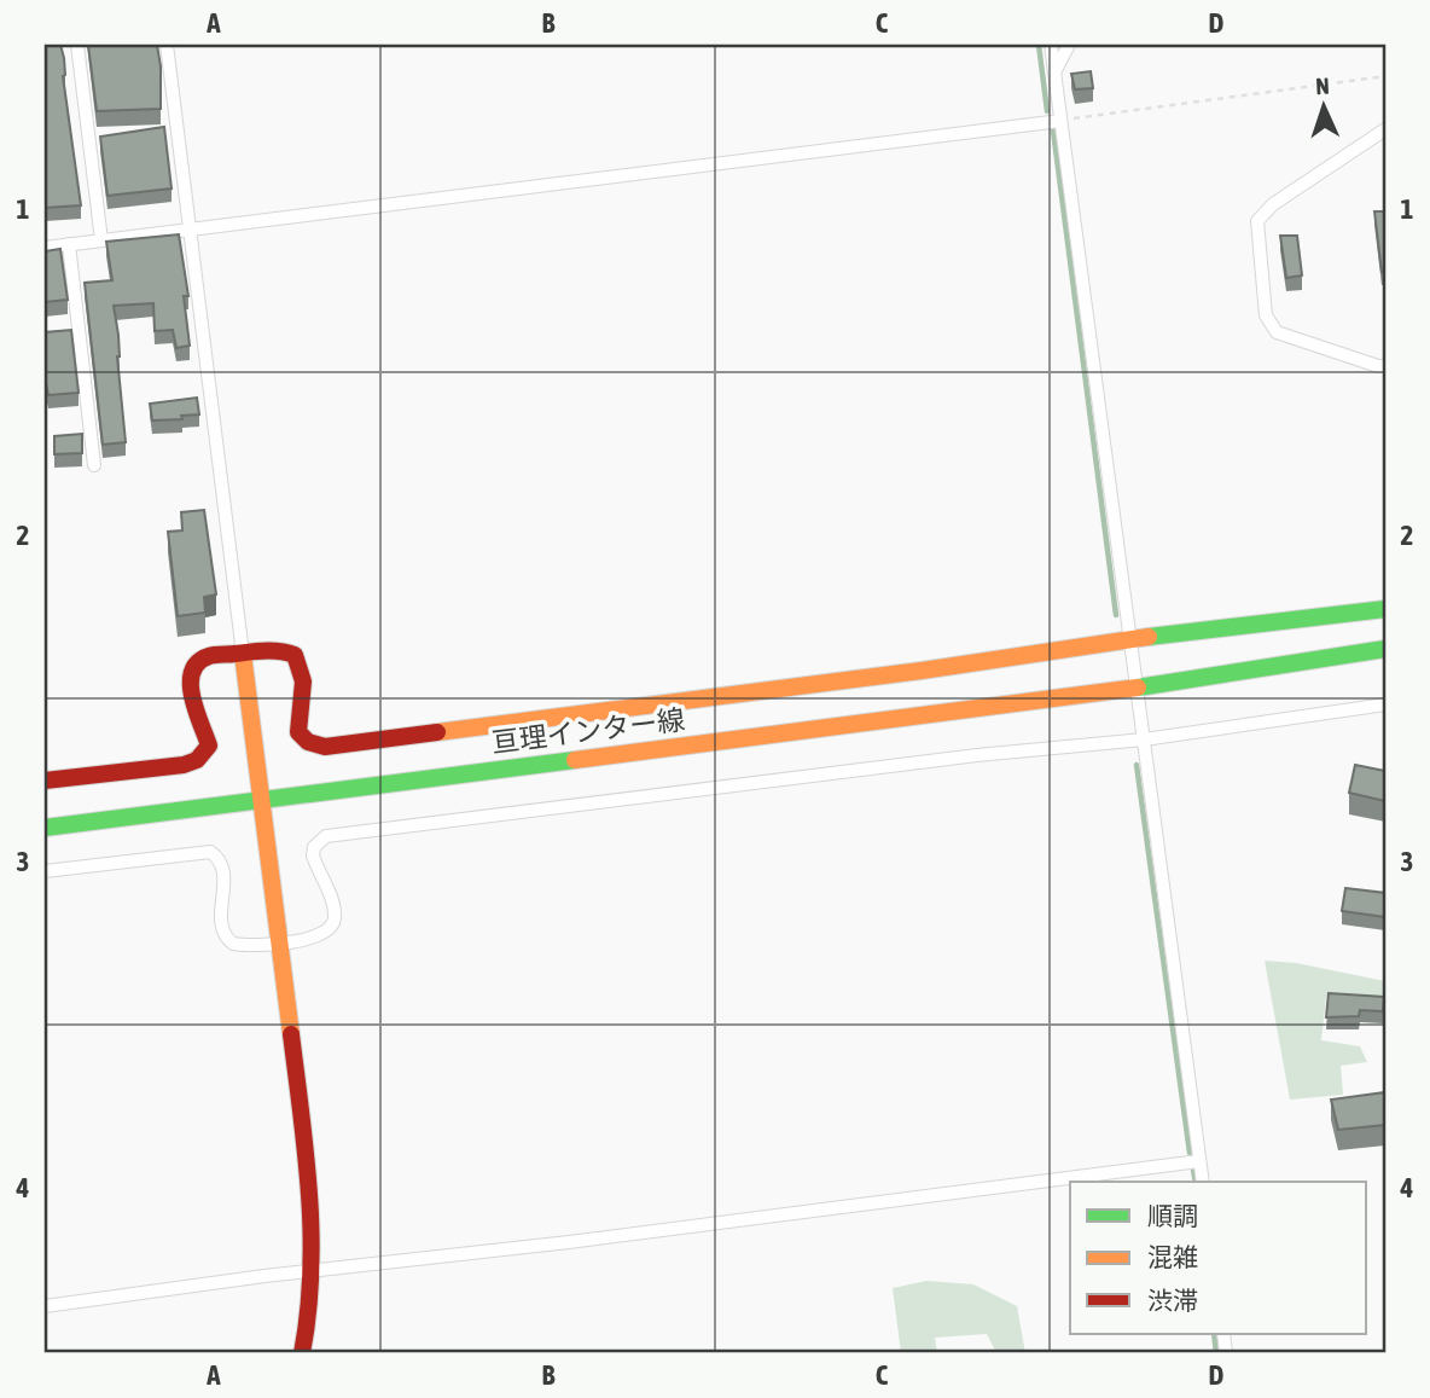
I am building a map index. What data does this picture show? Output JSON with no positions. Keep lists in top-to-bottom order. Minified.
{"streets":{"main road":["亘理インター線"]},"legend":["順調","混雑","渋滞"],"north":"top","grid":{"columns":["A","B","C","D"],"rows":["1","2","3","4"]}}
